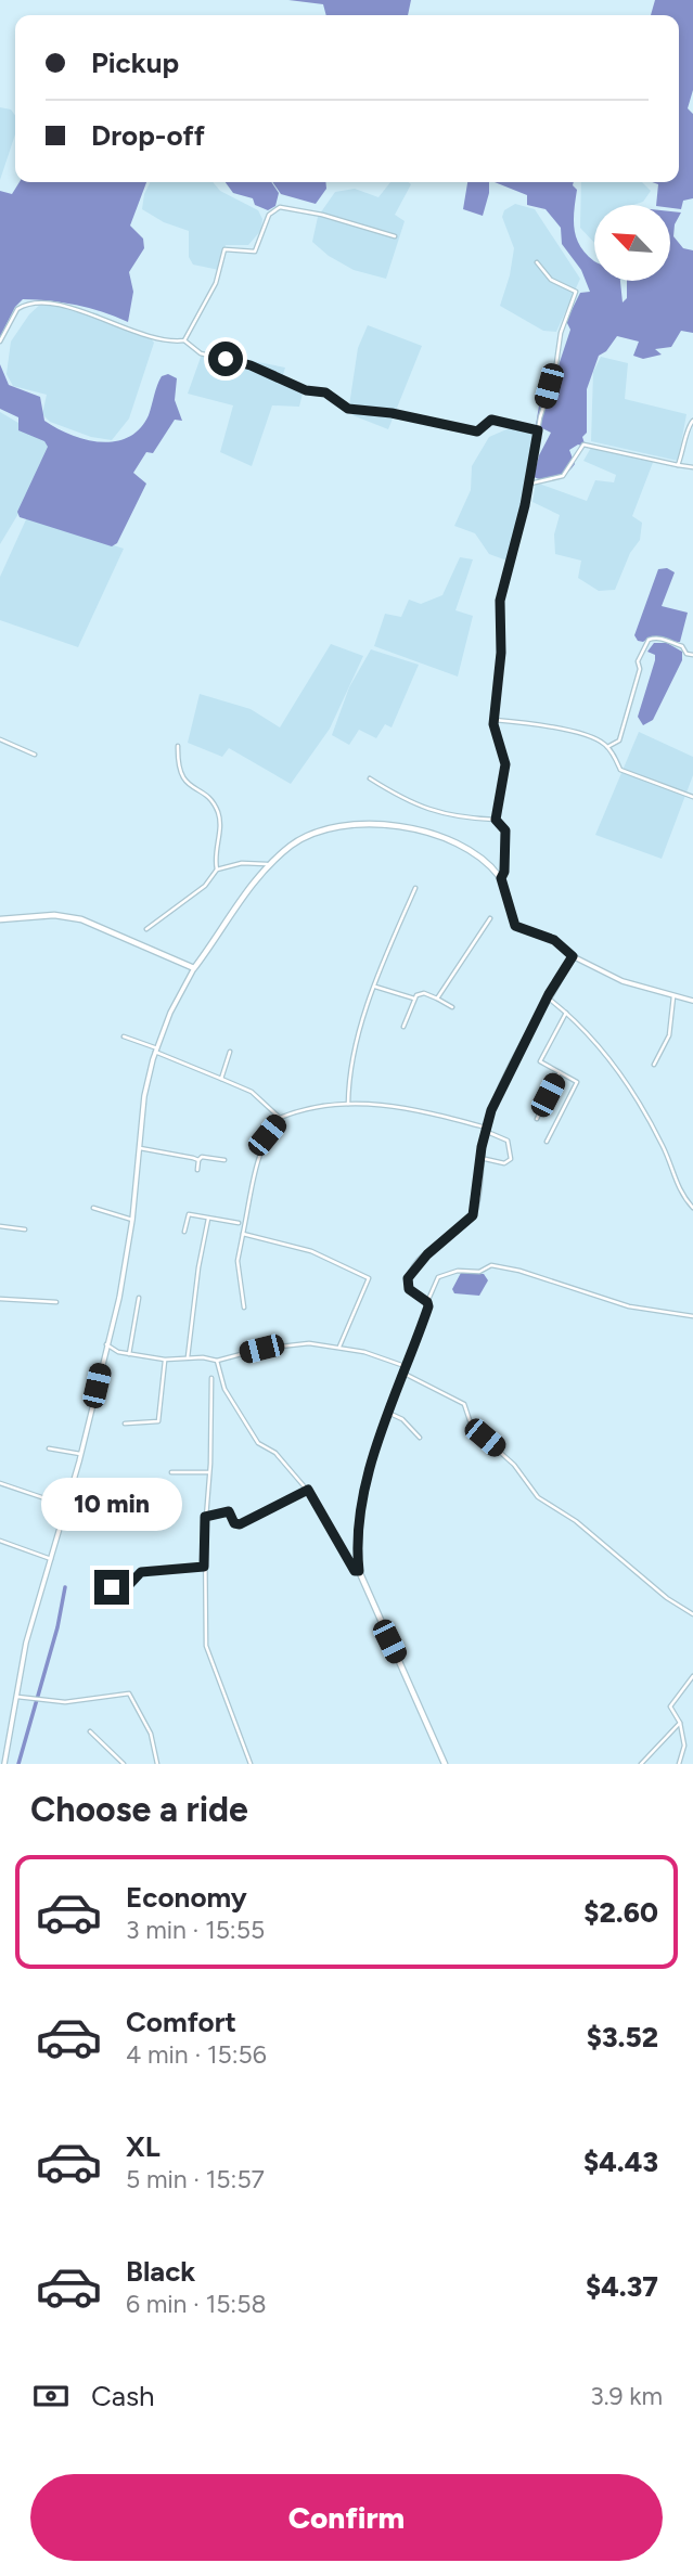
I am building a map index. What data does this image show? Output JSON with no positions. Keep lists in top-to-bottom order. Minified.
{"north":"top left","page":{"banner":["Pickup","Drop-off"],"bubble":"10 min","heading":"Choose a ride","list":[{"name":"Economy","note":"3 min · 15:55","value":"$2.60"},{"name":"Comfort","note":"4 min · 15:56","value":"$3.52"},{"name":"XL","note":"5 min · 15:57","value":"$4.43"},{"name":"Black","note":"6 min · 15:58","value":"$4.37"}],"pay":["Cash","3.9 km"],"buttons":"Confirm"}}
